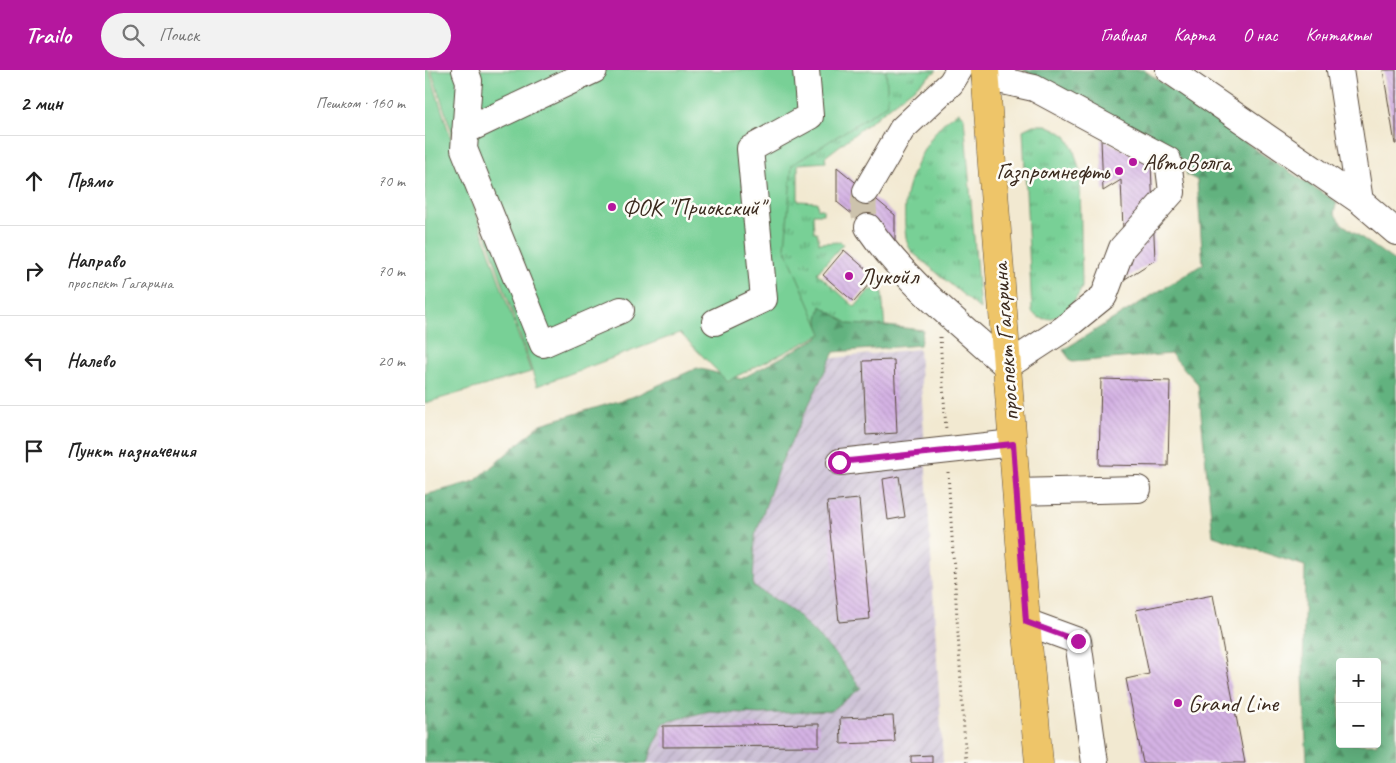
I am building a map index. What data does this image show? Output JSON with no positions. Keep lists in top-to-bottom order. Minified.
{"streets":{"main road":["проспект Гагарина"]},"places":["АвтоВолга","Газпромнефть","ФОК \"Приокский\"","Лукойл","Grand Line"],"page":{"header":"Trailo","search":"Поиск","nav":["Главная","Карта","О нас","Контакты"],"heading":["2 мин","Пешком · 160 m"],"list":[["Прямо","70 m"],["Направо","проспект Гагарина","70 m"],["Налево","20 m"],"Пункт назначения"],"map_buttons":["+","−"]}}
